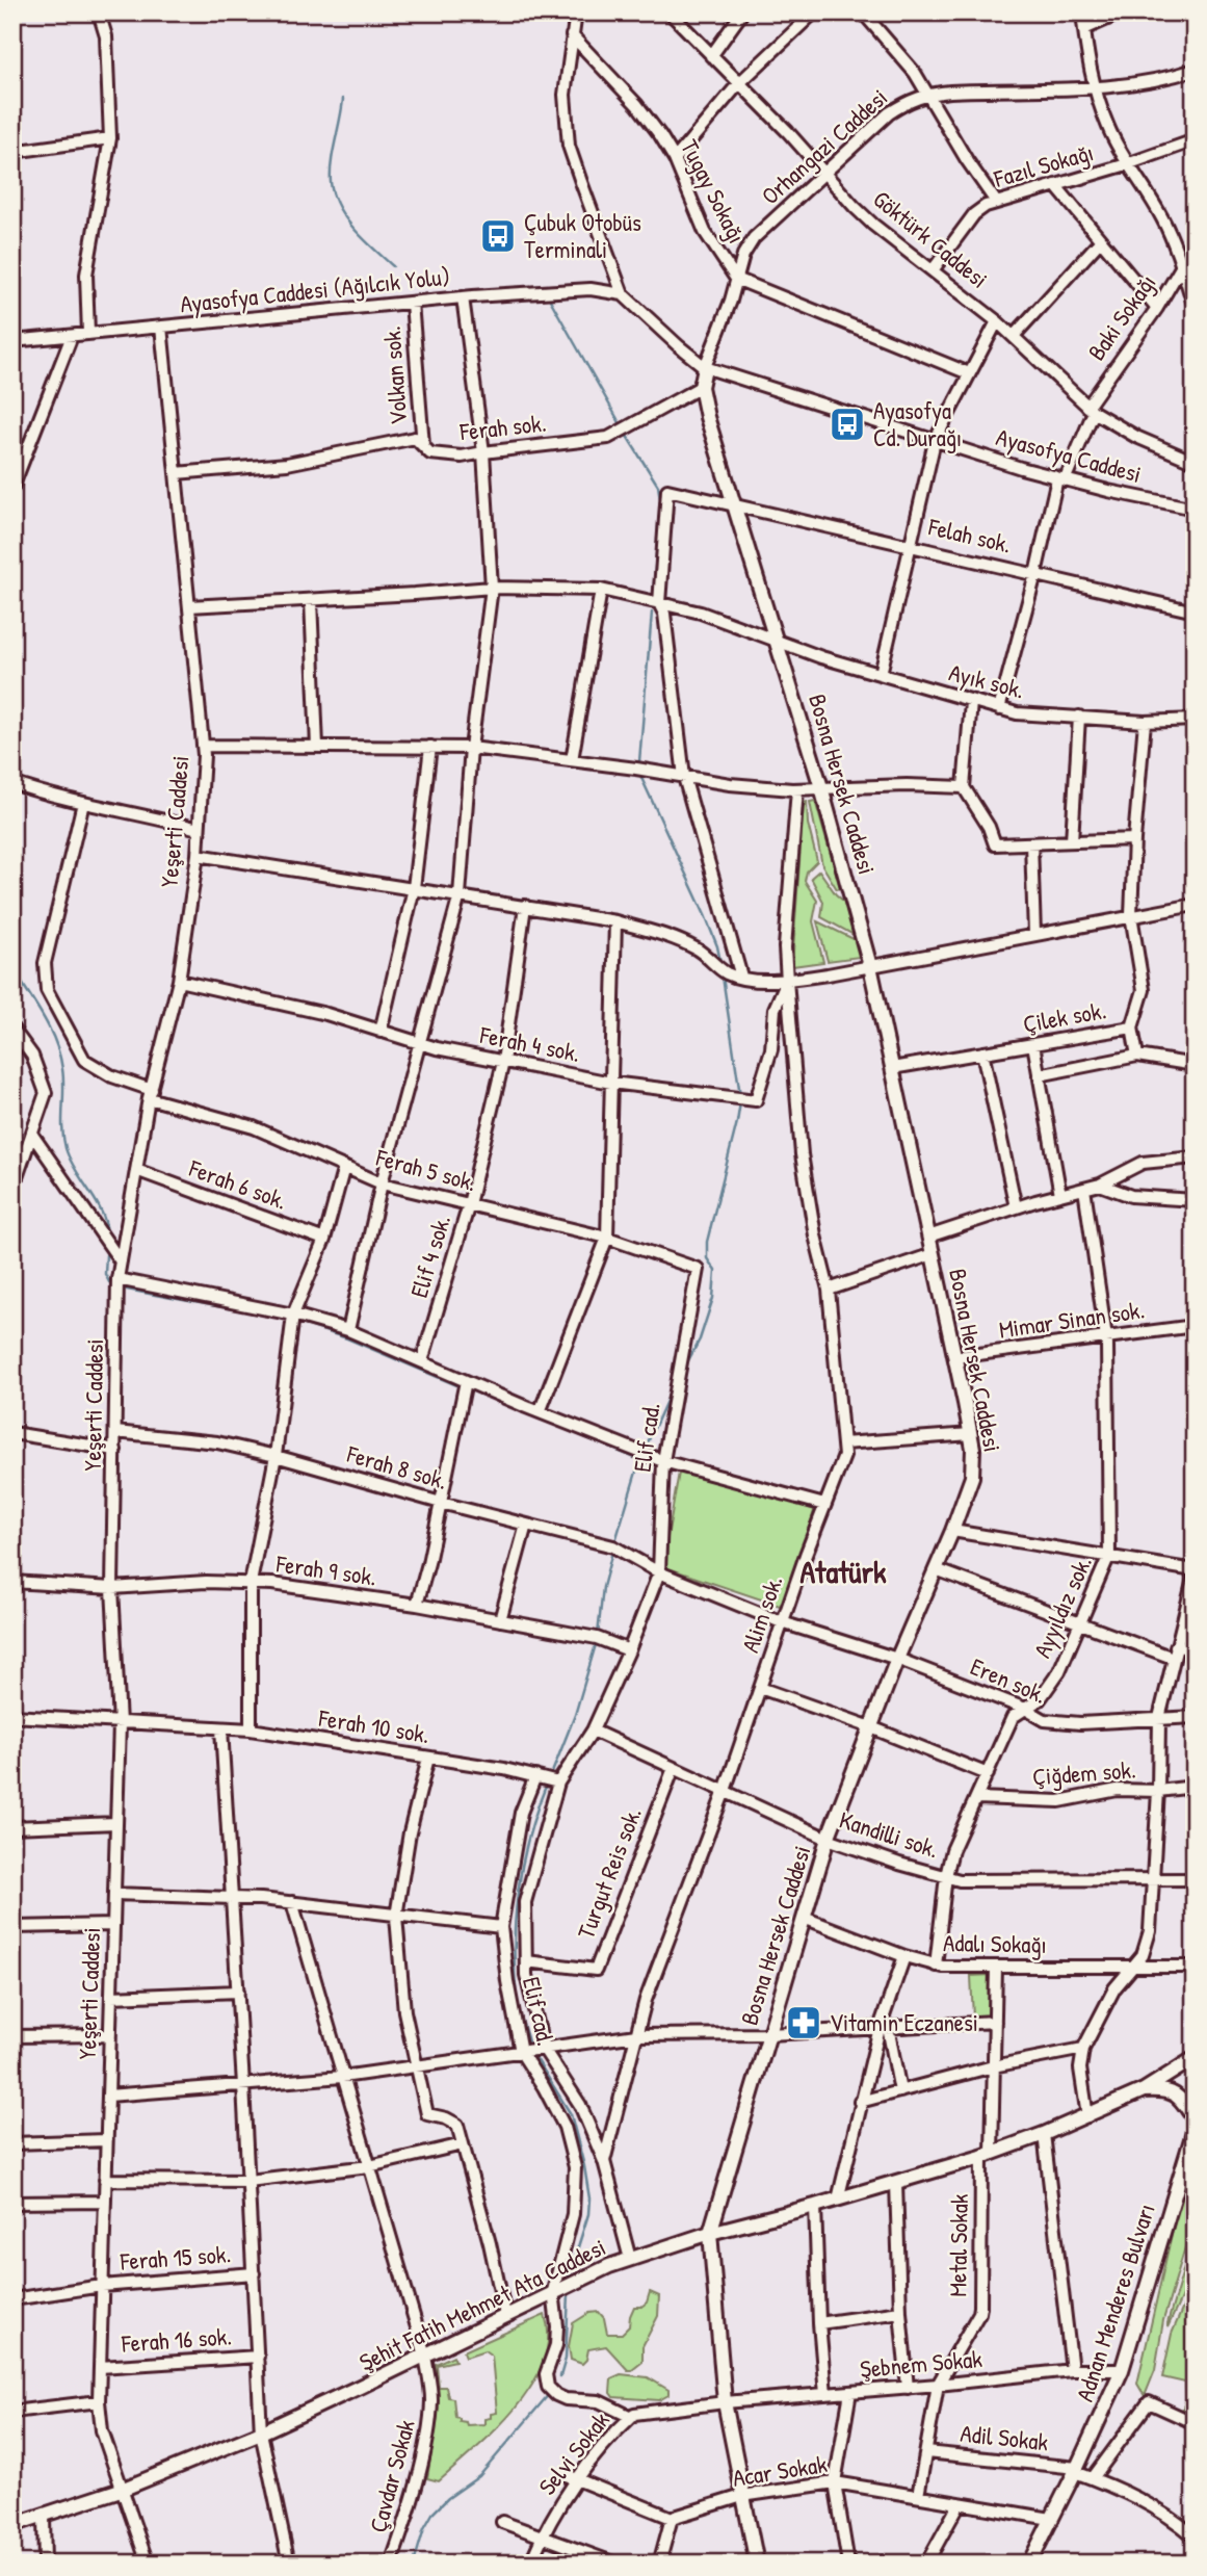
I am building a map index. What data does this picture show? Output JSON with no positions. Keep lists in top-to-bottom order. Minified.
{"streets":{"main road":["Bosna Hersek Caddesi","Adnan Menderes Bulvarı","Şehit Fatih Mehmet Ata Caddesi"],"street":["Orhangazi Caddesi","Fazıl Sokağı","Tugay Sokağı","Göktürk Caddesi","Ayasofya Caddesi (Ağılcık Yolu)","Baki Sokağı","Volkan sok.","Ferah sok.","Ayasofya Caddesi","Felah sok.","Ayık sok.","Yeşerti Caddesi","Çilek sok.","Ferah 4 sok.","Ferah 5 sok.","Ferah 6 sok.","Elif 4 sok.","Mimar Sinan sok.","Elif cad.","Ferah 8 sok.","Ferah 9 sok.","Ayyıldız sok.","Alim sok.","Eren sok.","Ferah 10 sok.","Çiğdem sok.","Kandilli sok.","Turgut Reis sok.","Adalı Sokağı","Metal Sokak","Ferah 15 sok.","Ferah 16 sok.","Şebnem Sokak","Adil Sokak","Selvi Sokak","Acar Sokak","Çavdar Sokak"]},"crossings":[["Orhangazi Caddesi","Tugay Sokağı"],["Orhangazi Caddesi","Göktürk Caddesi"],["Orhangazi Caddesi","Ayasofya Caddesi"],["Orhangazi Caddesi","Bosna Hersek Caddesi"],["Fazıl Sokağı","Göktürk Caddesi"],["Göktürk Caddesi","Baki Sokağı"],["Ayasofya Caddesi (Ağılcık Yolu)","Volkan sok."],["Ayasofya Caddesi (Ağılcık Yolu)","Ayasofya Caddesi"],["Ayasofya Caddesi (Ağılcık Yolu)","Yeşerti Caddesi"],["Baki Sokağı","Ayasofya Caddesi"],["Baki Sokağı","Felah sok."],["Baki Sokağı","Ayık sok."],["Volkan sok.","Ferah sok."],["Ferah sok.","Bosna Hersek Caddesi"],["Ferah sok.","Yeşerti Caddesi"],["Ayasofya Caddesi","Bosna Hersek Caddesi"],["Felah sok.","Ayık sok."],["Felah sok.","Bosna Hersek Caddesi"],["Ayık sok.","Bosna Hersek Caddesi"],["Ayık sok.","Yeşerti Caddesi"],["Ayık sok.","Çilek sok."],["Bosna Hersek Caddesi","Çilek sok."],["Bosna Hersek Caddesi","Mimar Sinan sok."],["Bosna Hersek Caddesi","Eren sok."],["Bosna Hersek Caddesi","Kandilli sok."],["Bosna Hersek Caddesi","Adalı Sokağı"],["Bosna Hersek Caddesi","Şehit Fatih Mehmet Ata Caddesi"],["Bosna Hersek Caddesi","Şebnem Sokak"],["Bosna Hersek Caddesi","Selvi Sokak"],["Bosna Hersek Caddesi","Acar Sokak"],["Yeşerti Caddesi","Ferah 4 sok."],["Yeşerti Caddesi","Ferah 5 sok."],["Yeşerti Caddesi","Ferah 6 sok."],["Yeşerti Caddesi","Ferah 8 sok."],["Yeşerti Caddesi","Ferah 9 sok."],["Yeşerti Caddesi","Ferah 10 sok."],["Yeşerti Caddesi","Ferah 15 sok."],["Yeşerti Caddesi","Şehit Fatih Mehmet Ata Caddesi"],["Yeşerti Caddesi","Ferah 16 sok."],["Ferah 4 sok.","Elif 4 sok."],["Ferah 4 sok.","Alim sok."],["Ferah 5 sok.","Elif 4 sok."],["Ferah 5 sok.","Elif cad."],["Mimar Sinan sok.","Ayyıldız sok."],["Elif cad.","Ferah 8 sok."],["Elif cad.","Ferah 9 sok."],["Elif cad.","Alim sok."],["Elif cad.","Ferah 10 sok."],["Elif cad.","Kandilli sok."],["Elif cad.","Turgut Reis sok."],["Elif cad.","Şehit Fatih Mehmet Ata Caddesi"],["Ferah 8 sok.","Alim sok."],["Ferah 8 sok.","Eren sok."],["Ayyıldız sok.","Eren sok."],["Ayyıldız sok.","Çiğdem sok."],["Ayyıldız sok.","Kandilli sok."],["Ayyıldız sok.","Adalı Sokağı"],["Alim sok.","Eren sok."],["Alim sok.","Kandilli sok."],["Kandilli sok.","Turgut Reis sok."],["Adalı Sokağı","Metal Sokak"],["Metal Sokak","Şehit Fatih Mehmet Ata Caddesi"],["Metal Sokak","Şebnem Sokak"],["Metal Sokak","Adil Sokak"],["Metal Sokak","Acar Sokak"],["Adnan Menderes Bulvarı","Şebnem Sokak"],["Adnan Menderes Bulvarı","Adil Sokak"],["Adnan Menderes Bulvarı","Acar Sokak"],["Şehit Fatih Mehmet Ata Caddesi","Çavdar Sokak"],["Şebnem Sokak","Selvi Sokak"]],"districts":["Atatürk"],"places":{"bus stop":["Çubuk Otobüs Terminali","Ayasofya Cd. Durağı"],"pharmacy":["Vitamin Eczanesi"]}}
